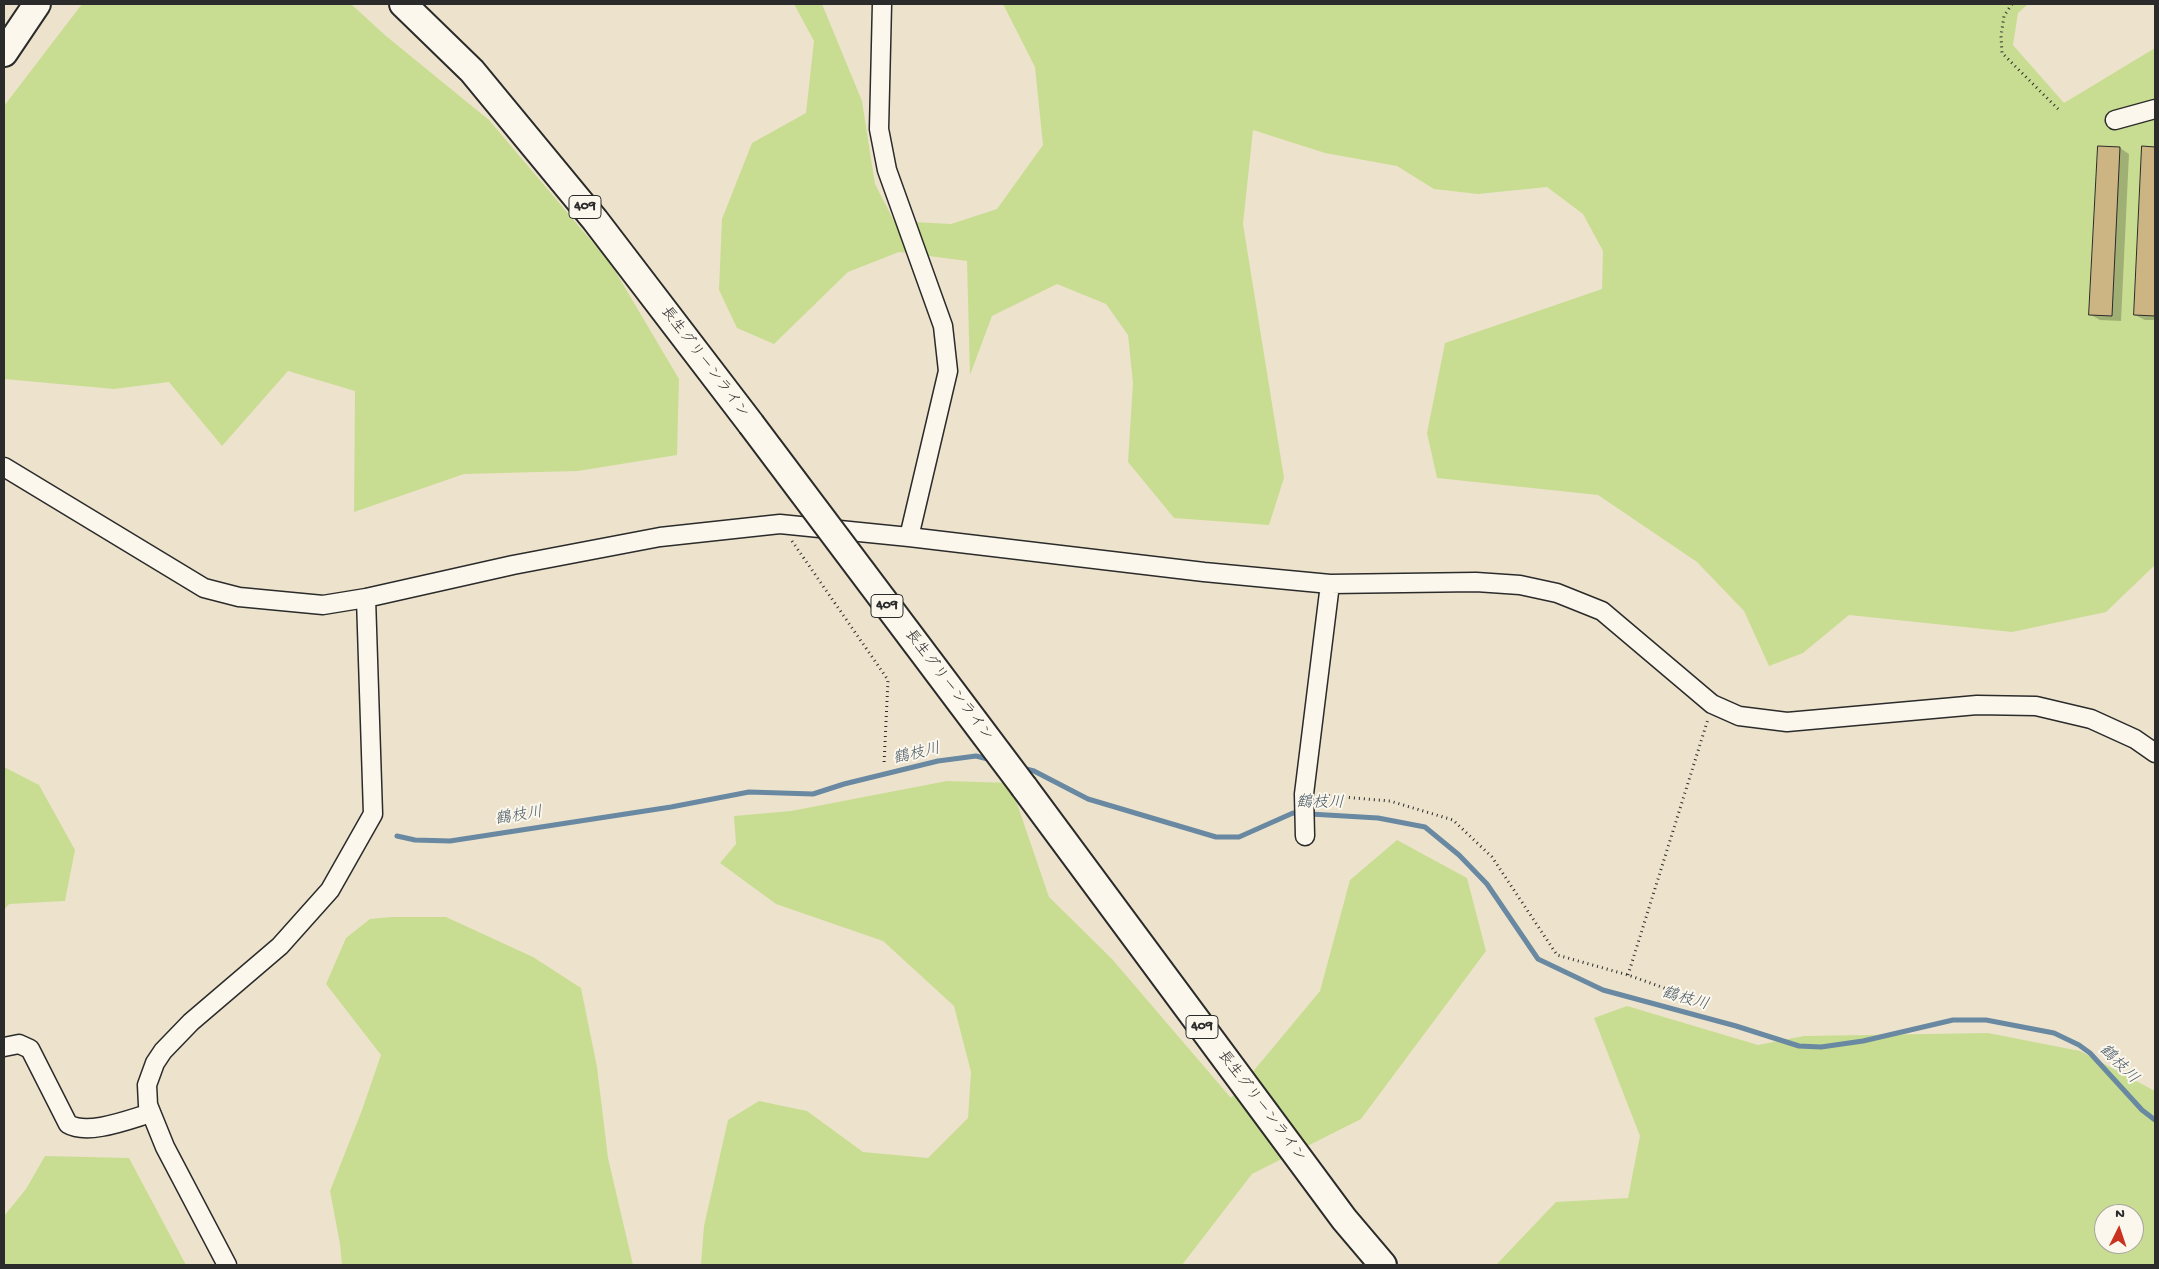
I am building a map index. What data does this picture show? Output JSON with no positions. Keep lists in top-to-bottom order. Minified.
{"streets":{"highway":["409","長生グリーンライン"]},"water":["鶴枝川"],"north":"top"}
